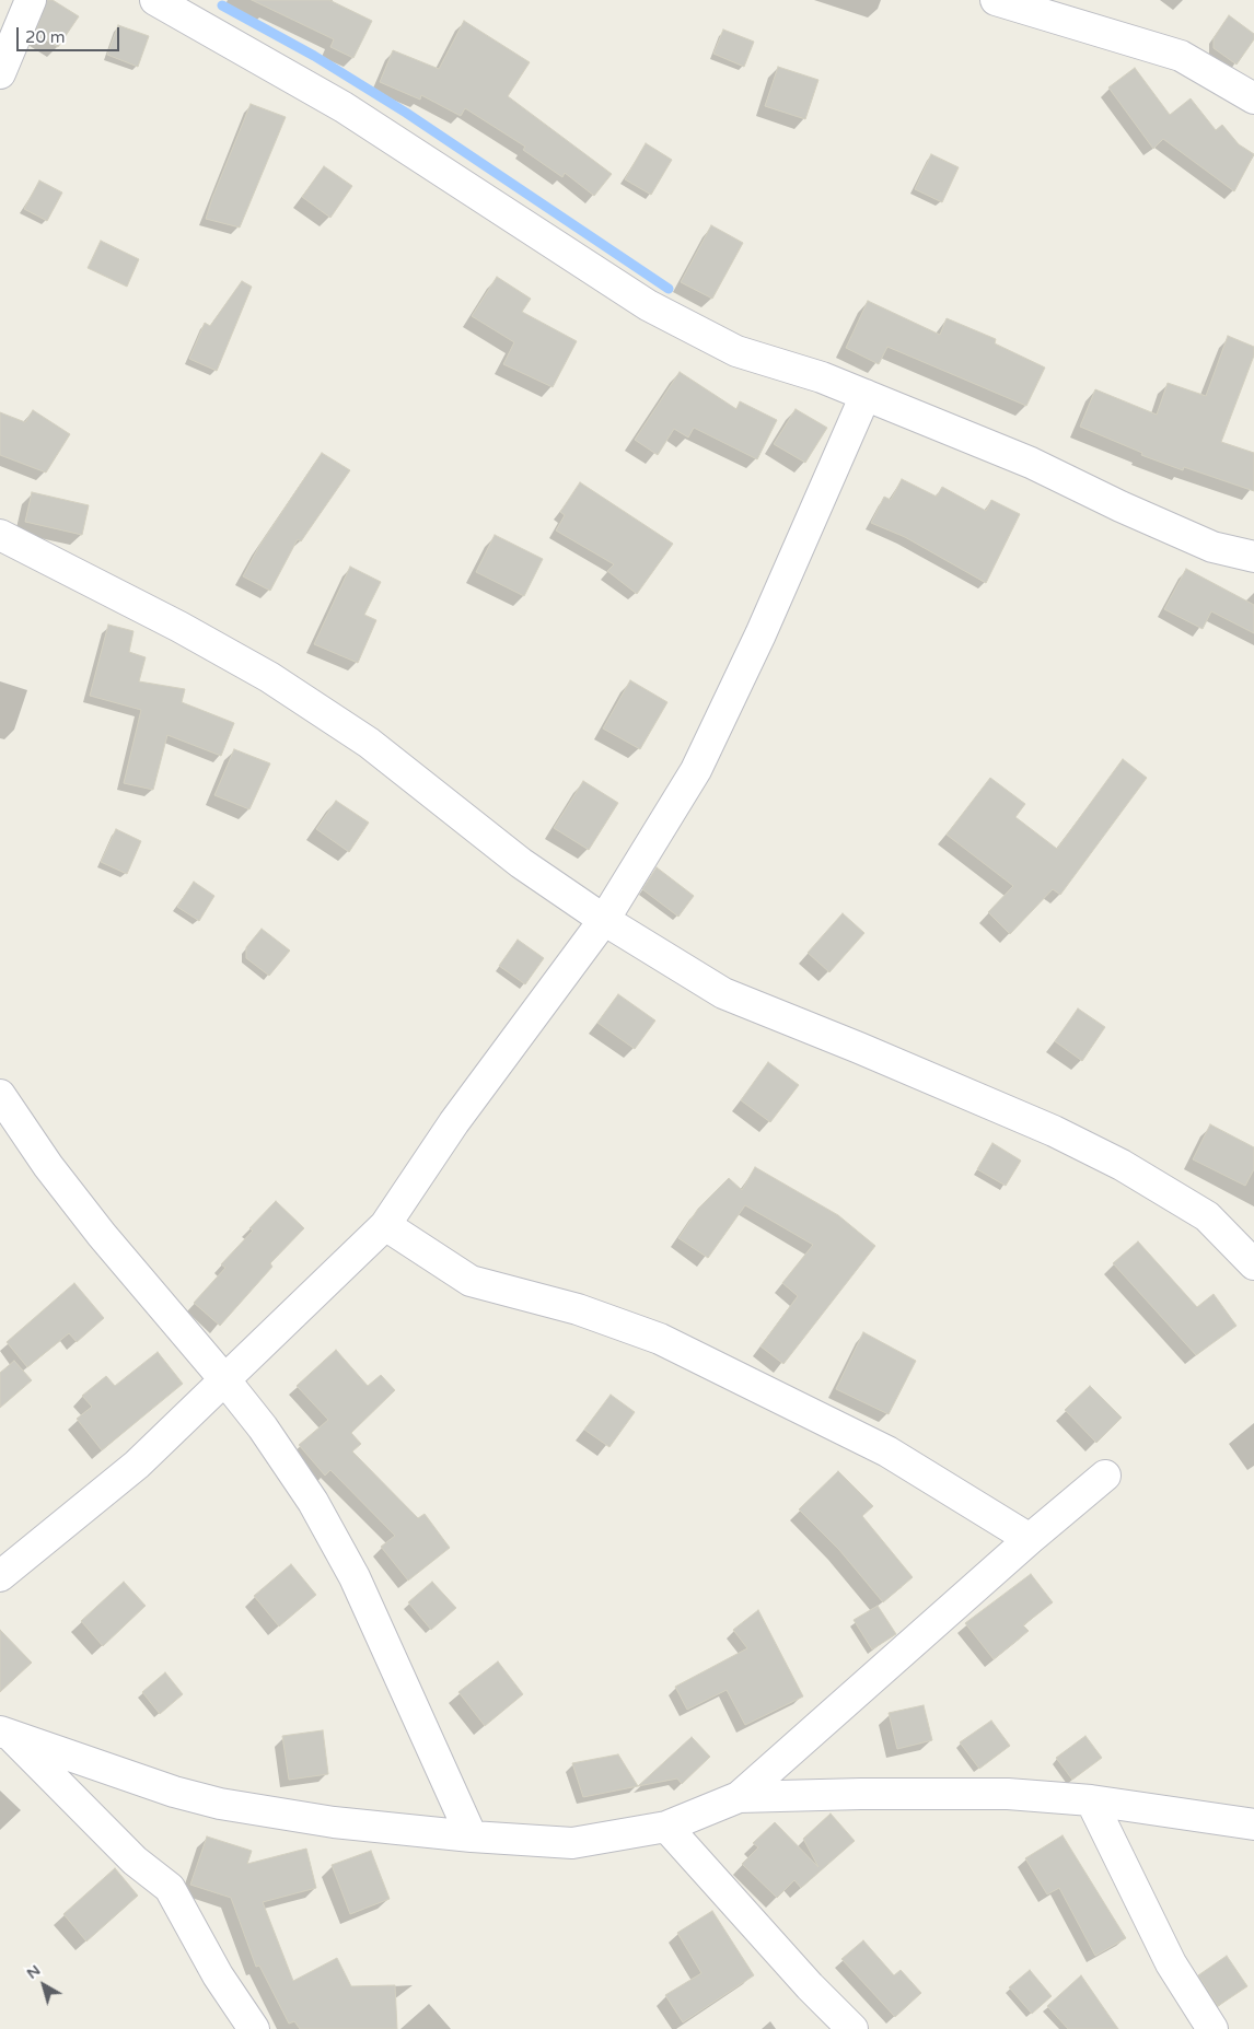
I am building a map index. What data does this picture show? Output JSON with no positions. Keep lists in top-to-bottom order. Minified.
{"scale_bar":"20 m","north":"top left"}
